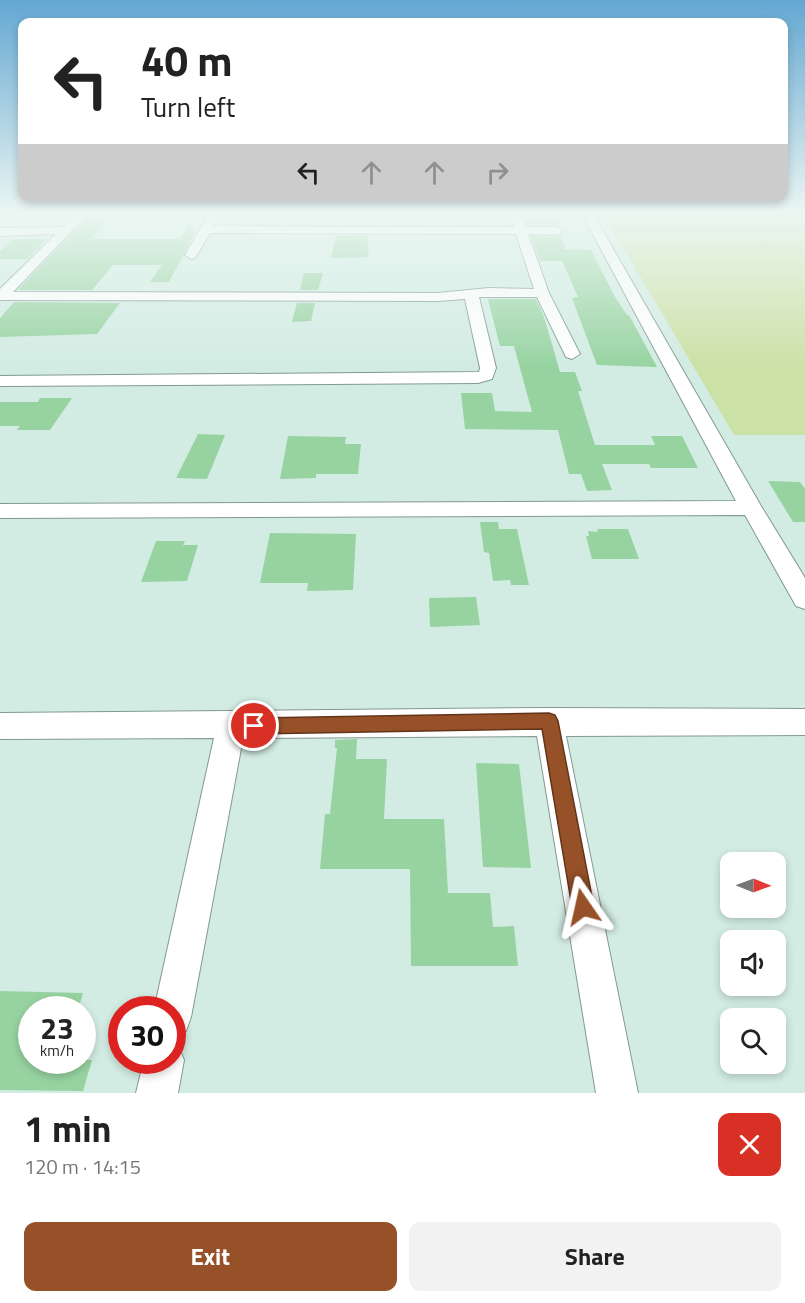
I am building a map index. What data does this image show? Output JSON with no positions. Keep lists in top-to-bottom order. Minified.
{"north":"right","page":{"turn":["40 m","Turn left"],"speed":"23 km/h","limit":"30","heading":["1 min","120 m · 14:15"],"buttons":["Exit","Share"]}}
